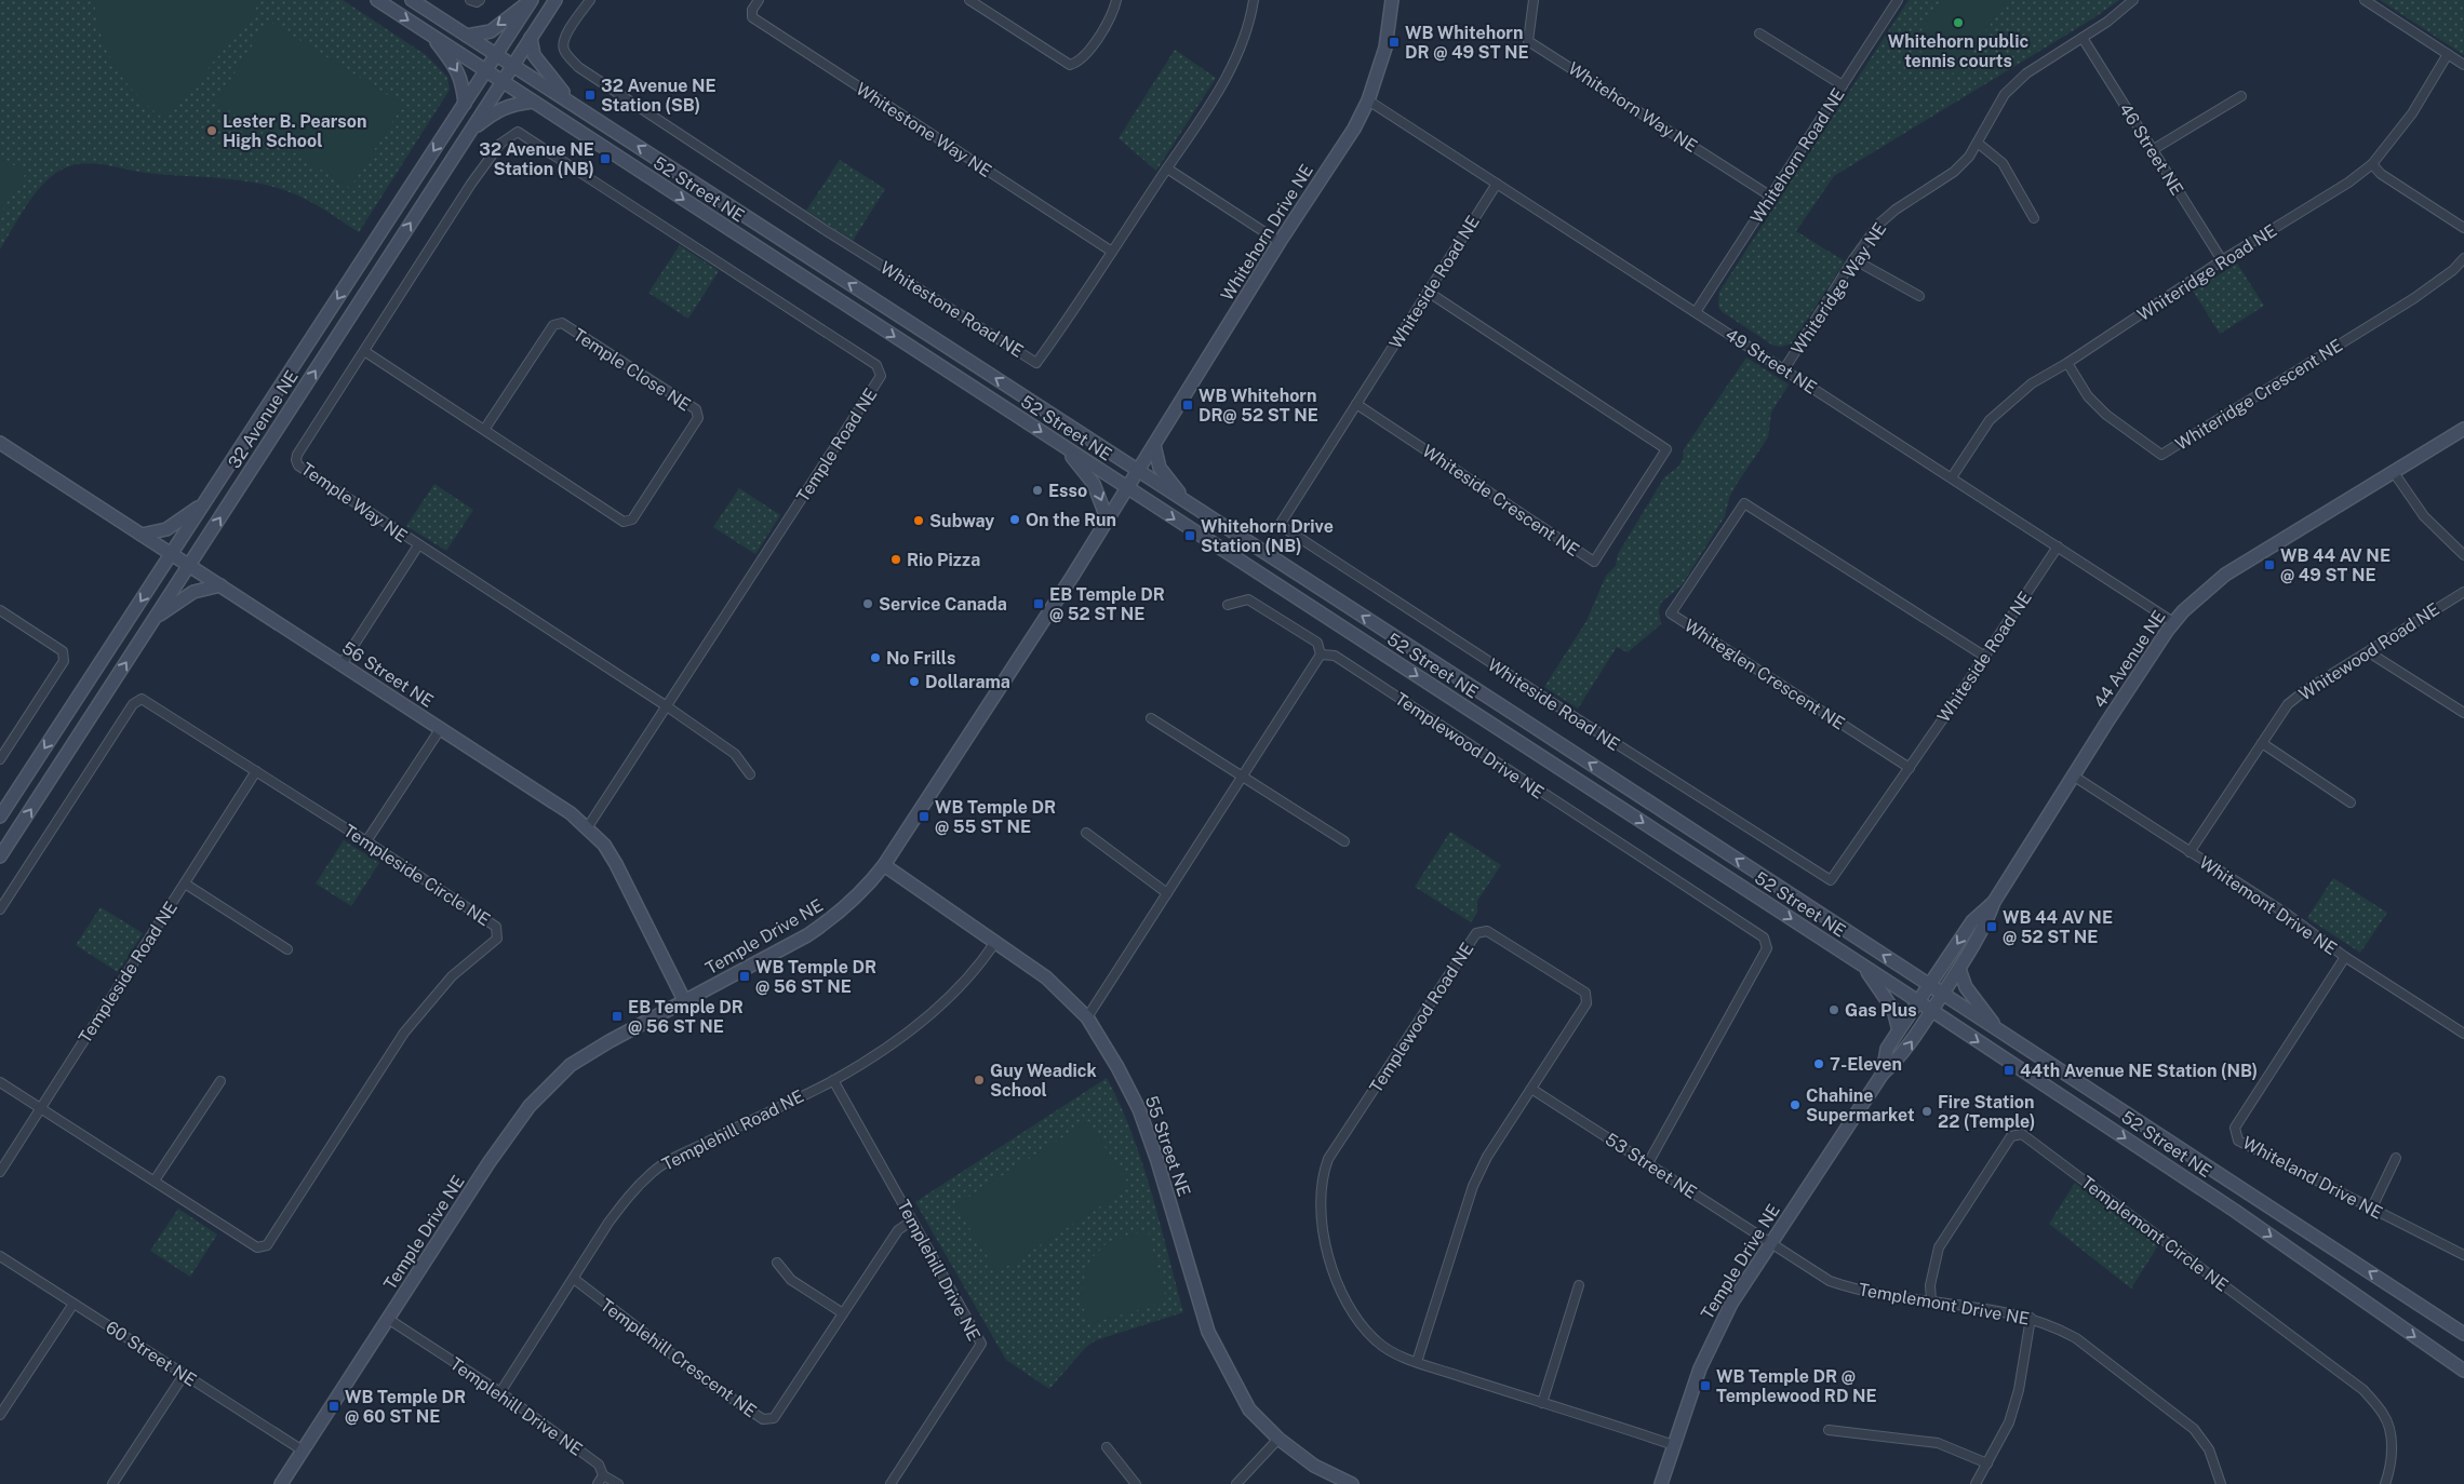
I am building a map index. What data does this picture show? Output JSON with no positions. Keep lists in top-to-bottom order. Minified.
{"streets":{"main road":["52 Street NE","Whitehorn Drive NE","32 Avenue NE","44 Avenue NE","56 Street NE","Temple Drive NE","55 Street NE"],"street":["Whitehorn Way NE","Whitestone Way NE","46 Street NE","Whitehorn Road NE","Whiteridge Road NE","Whiteside Road NE","Whiteridge Way NE","Whitestone Road NE","49 Street NE","Temple Close NE","Whiteridge Crescent NE","Temple Road NE","Whiteside Crescent NE","Temple Way NE","Whitewood Road NE","Whiteglen Crescent NE","Templewood Drive NE","Templeside Circle NE","Whitemont Drive NE","Templeside Road NE","Templewood Road NE","Templehill Road NE","53 Street NE","Whiteland Drive NE","Templemont Circle NE","Templehill Drive NE","Templemont Drive NE","60 Street NE","Templehill Crescent NE"]},"crossings":[["Whitehorn Way NE","Whitehorn Road NE"],["Whitestone Way NE","Whitestone Road NE"],["46 Street NE","Whiteridge Road NE"],["46 Street NE","Whiteridge Way NE"],["Whitehorn Road NE","49 Street NE"],["52 Street NE","Whitehorn Drive NE"],["52 Street NE","32 Avenue NE"],["52 Street NE","44 Avenue NE"],["52 Street NE","Temple Drive NE"],["Whitehorn Drive NE","49 Street NE"],["Whitehorn Drive NE","Temple Drive NE"],["Whiteridge Road NE","49 Street NE"],["Whiteridge Road NE","Whiteridge Crescent NE"],["Whiteside Road NE","49 Street NE"],["Whiteside Road NE","Whiteside Crescent NE"],["Whiteside Road NE","Whiteglen Crescent NE"],["Whiteridge Way NE","49 Street NE"],["49 Street NE","44 Avenue NE"],["Temple Close NE","Temple Way NE"],["32 Avenue NE","56 Street NE"],["Temple Road NE","Temple Way NE"],["Temple Road NE","56 Street NE"],["Whitewood Road NE","Whitemont Drive NE"],["44 Avenue NE","Whitemont Drive NE"],["44 Avenue NE","Temple Drive NE"],["56 Street NE","Temple Drive NE"],["Templewood Drive NE","53 Street NE"],["Templeside Circle NE","Templeside Road NE"],["Whitemont Drive NE","Whiteland Drive NE"],["Temple Drive NE","Templewood Road NE"],["Temple Drive NE","55 Street NE"],["Temple Drive NE","53 Street NE"],["Temple Drive NE","Templehill Drive NE"],["Temple Drive NE","Templemont Drive NE"],["Temple Drive NE","60 Street NE"],["Templewood Road NE","53 Street NE"],["Templehill Road NE","55 Street NE"],["Templehill Road NE","Templehill Drive NE"],["Templehill Road NE","Templehill Crescent NE"],["53 Street NE","Templemont Drive NE"],["Templemont Circle NE","Templemont Drive NE"],["Templehill Drive NE","Templehill Crescent NE"]],"places":{"other":["Whitehorn public tennis courts","Lester B. Pearson High School","Esso","On the Run","Subway","Rio Pizza","Service Canada","No Frills","Dollarama","Gas Plus","7-Eleven","Guy Weadick School","Chahine Supermarket","Fire Station 22 (Temple)"],"transit":["WB Whitehorn DR @ 49 ST NE","32 Avenue NE Station (SB)","32 Avenue NE Station (NB)","WB Whitehorn DR@ 52 ST NE","Whitehorn Drive Station (NB)","WB 44 AV NE @ 49 ST NE","EB Temple DR @ 52 ST NE","WB Temple DR @ 55 ST NE","WB 44 AV NE @ 52 ST NE","WB Temple DR @ 56 ST NE","EB Temple DR @ 56 ST NE","44th Avenue NE Station (NB)","WB Temple DR @ Templewood RD NE","WB Temple DR @ 60 ST NE"]}}
